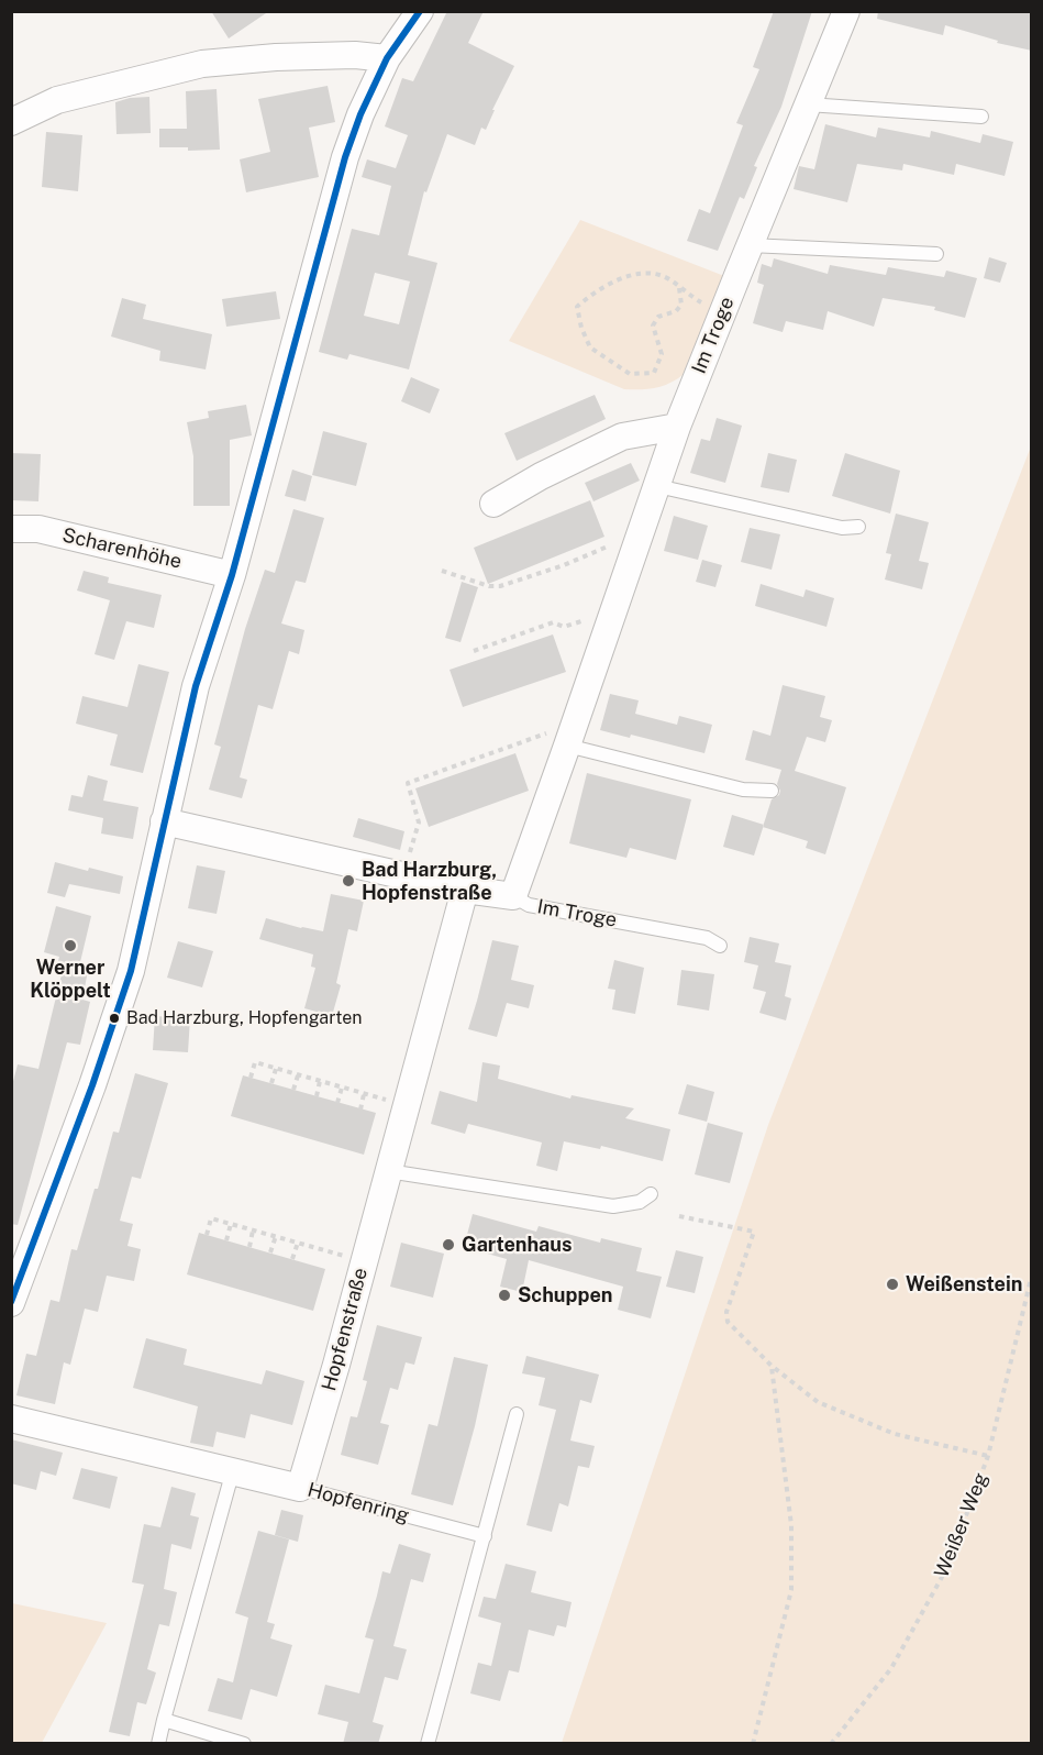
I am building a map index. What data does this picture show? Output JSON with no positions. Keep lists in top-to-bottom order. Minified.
{"streets":{"street":["Im Troge","Scharenhöhe","Hopfenstraße","Hopfenring"],"path":["Weißer Weg"]},"crossings":[["Hopfenstraße","Hopfenring"]],"places":["Bad Harzburg, Hopfenstraße","Werner Klöppelt","Bad Harzburg, Hopfengarten","Gartenhaus","Weißenstein","Schuppen"]}
